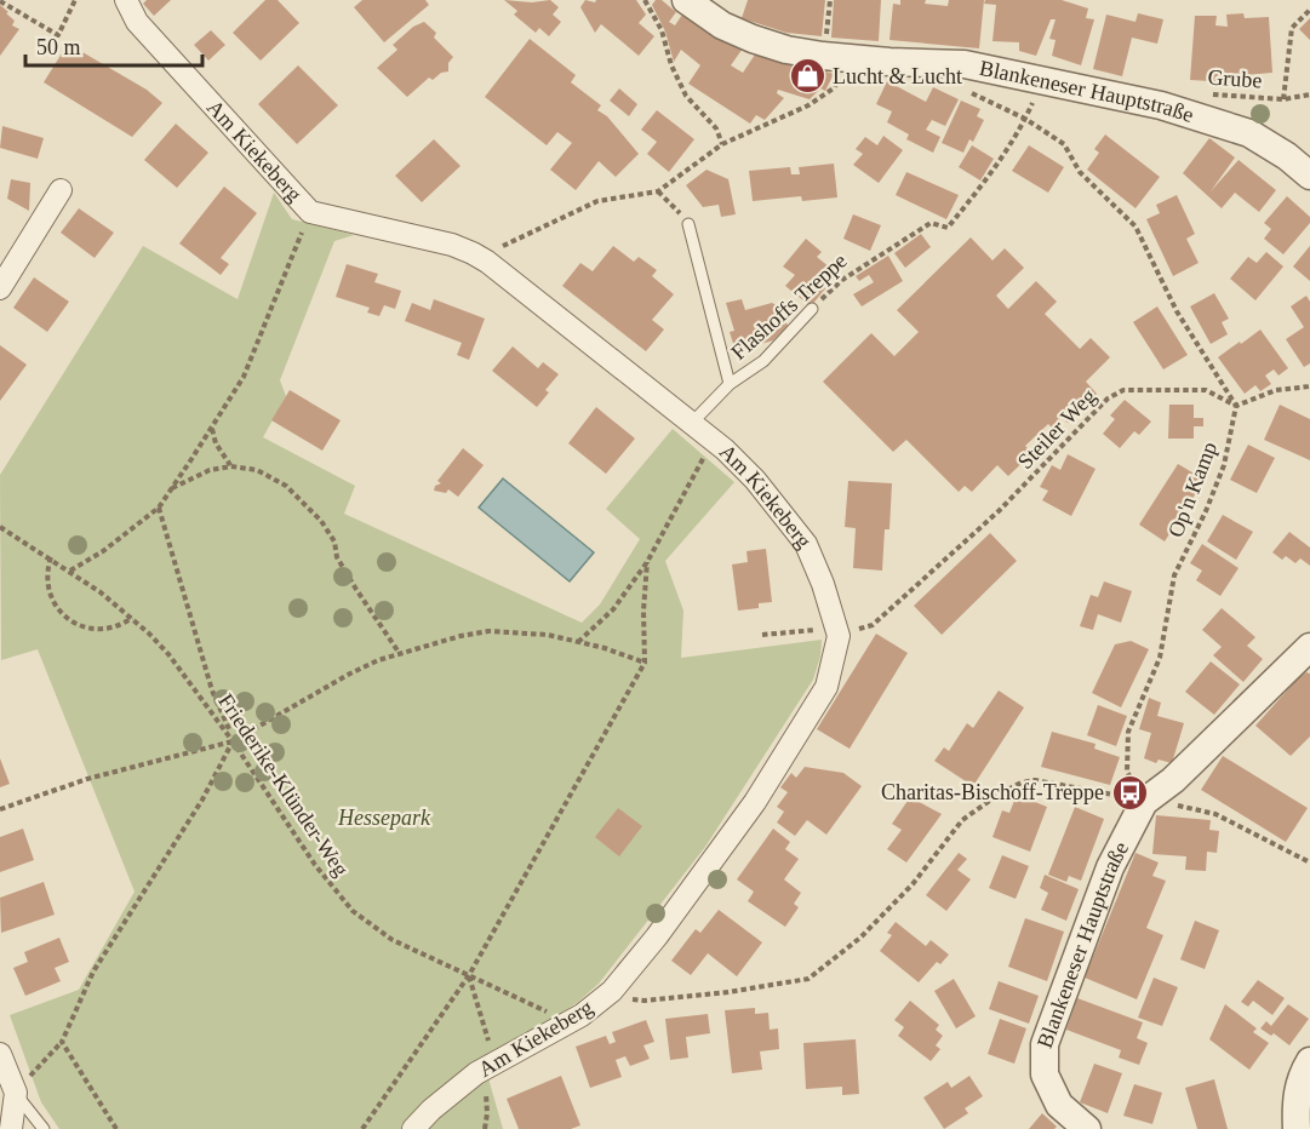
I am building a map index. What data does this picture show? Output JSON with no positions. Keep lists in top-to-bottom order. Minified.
{"streets":{"street":["Blankeneser Hauptstraße","Am Kiekeberg"],"lane":["Flashoffs Treppe"],"path":["Grube","Steiler Weg","Op'n Kamp","Friederike-Klünder-Weg"]},"crossings":[["Am Kiekeberg","Flashoffs Treppe"],["Am Kiekeberg","Friederike-Klünder-Weg"],["Steiler Weg","Op'n Kamp"]],"parks":["Hessepark"],"places":{"shop":["Lucht & Lucht"],"bus stop":["Charitas-Bischoff-Treppe"]},"scale_bar":"50 m"}
